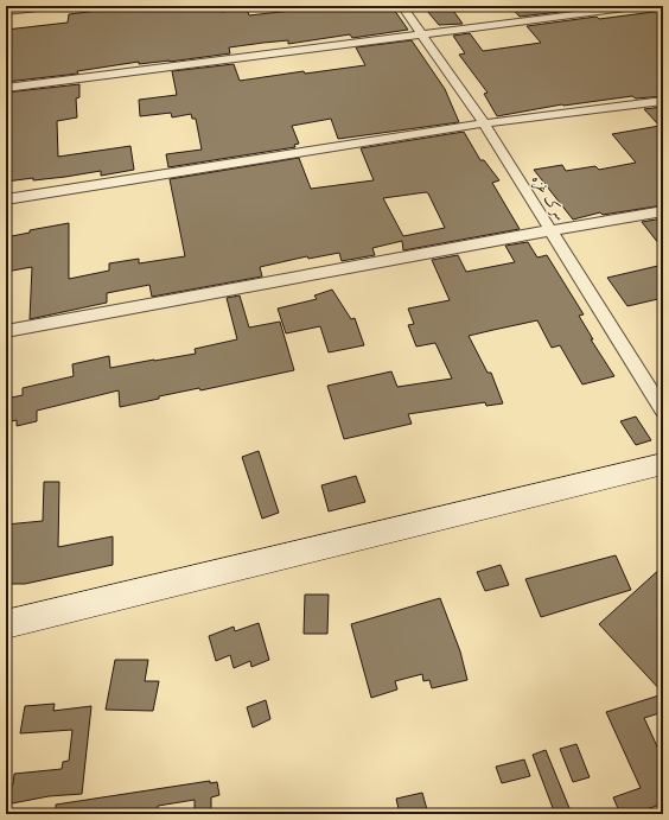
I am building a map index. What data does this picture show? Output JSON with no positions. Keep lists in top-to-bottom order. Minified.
{"streets":{"street":["سرک غزه"]}}
